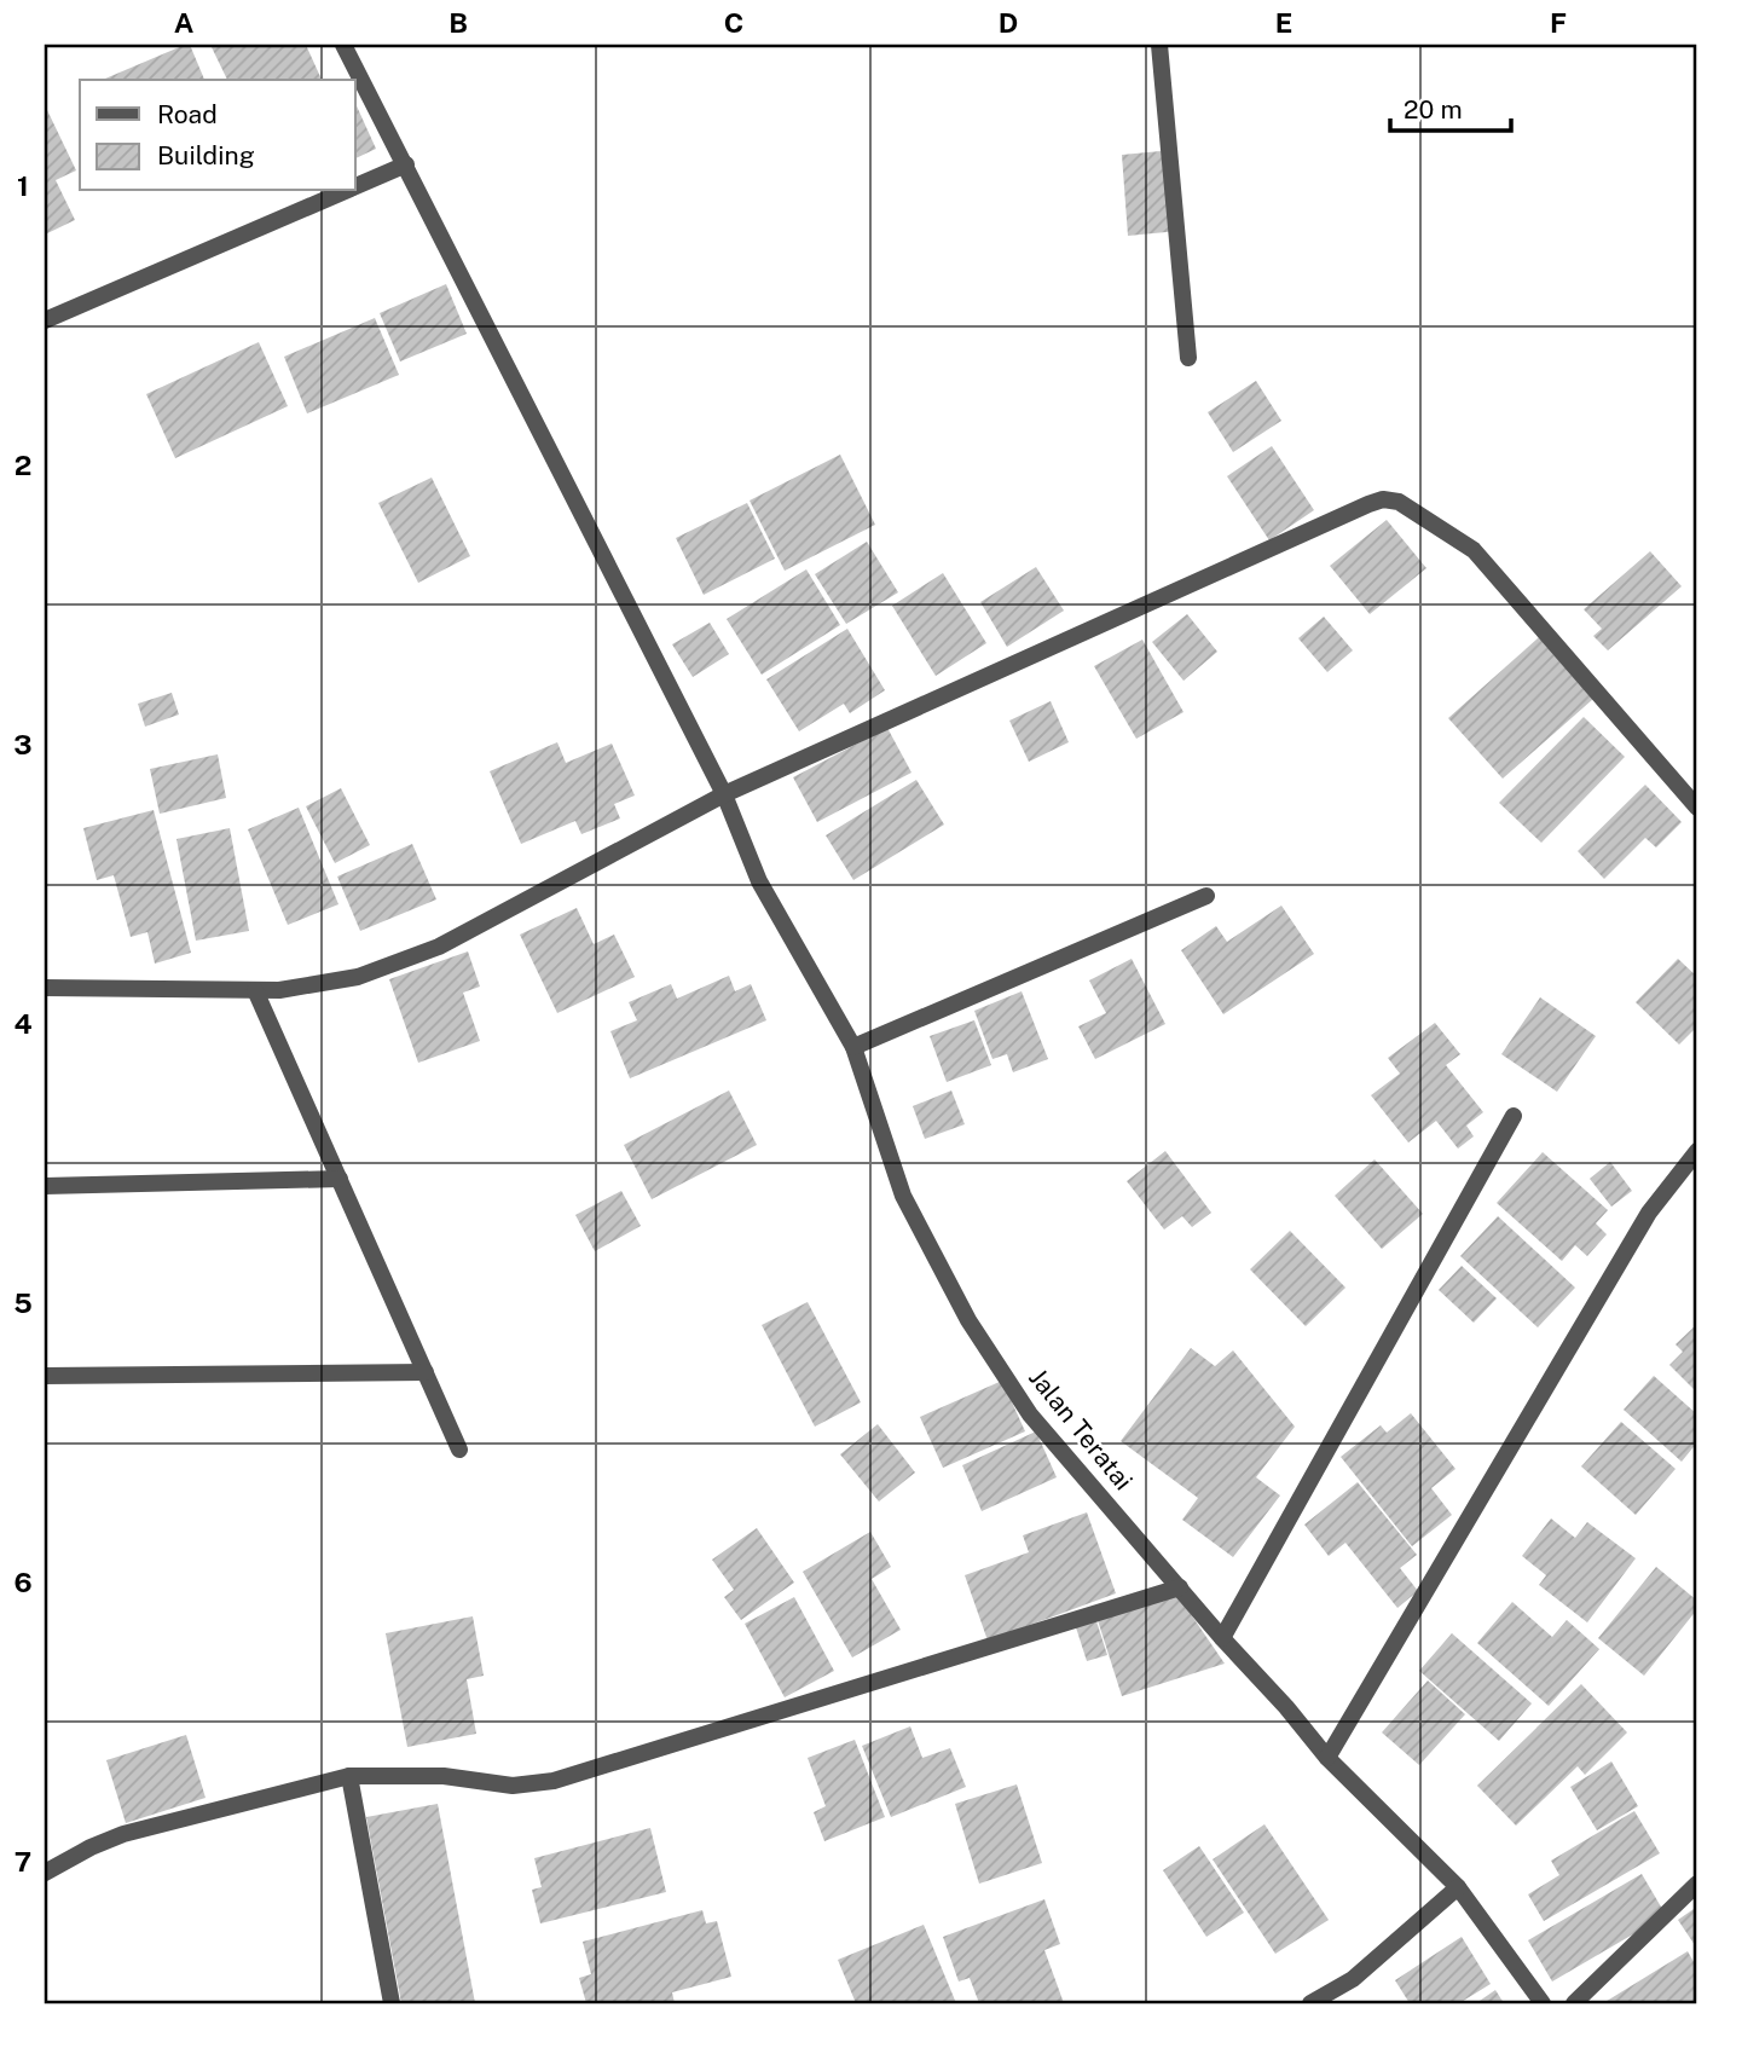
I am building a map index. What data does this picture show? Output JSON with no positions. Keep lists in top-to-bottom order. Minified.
{"streets":{"street":["Jalan Teratai"]},"legend":["Road","Building"],"scale_bar":"20 m","grid":{"columns":["A","B","C","D","E","F"],"rows":["1","2","3","4","5","6","7"]}}
